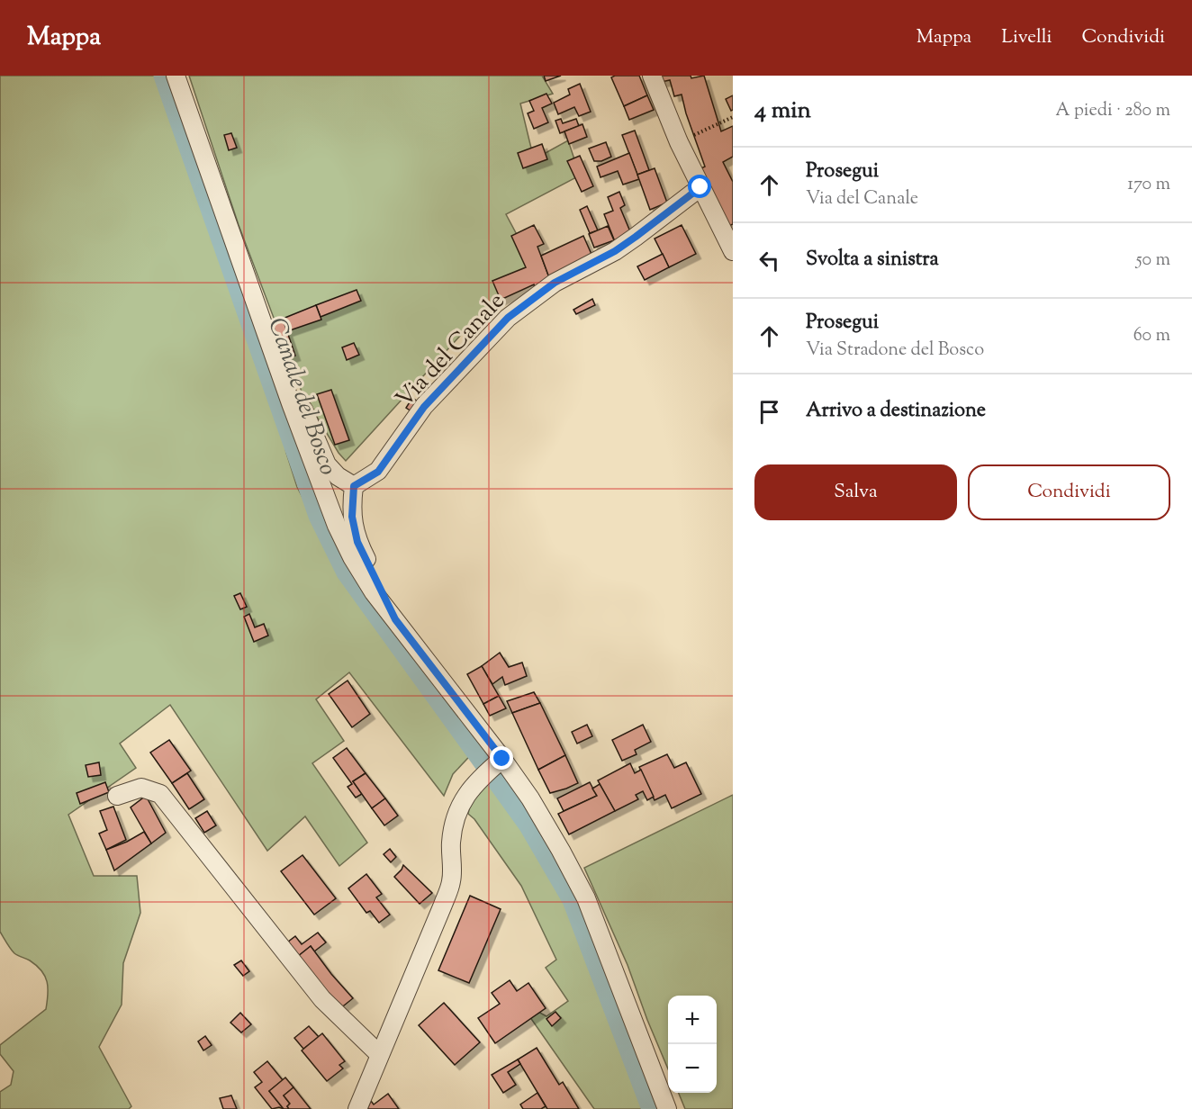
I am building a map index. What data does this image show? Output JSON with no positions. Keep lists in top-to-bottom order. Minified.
{"streets":{"street":["Via del Canale"]},"water":["Canale del Bosco"],"page":{"header":"Mappa","nav":["Mappa","Livelli","Condividi"],"heading":["4 min","A piedi · 280 m"],"list":[["Prosegui","Via del Canale","170 m"],["Svolta a sinistra","50 m"],["Prosegui","Via Stradone del Bosco","60 m"],"Arrivo a destinazione"],"buttons":["Salva","Condividi"],"map_buttons":["+","−"]}}
